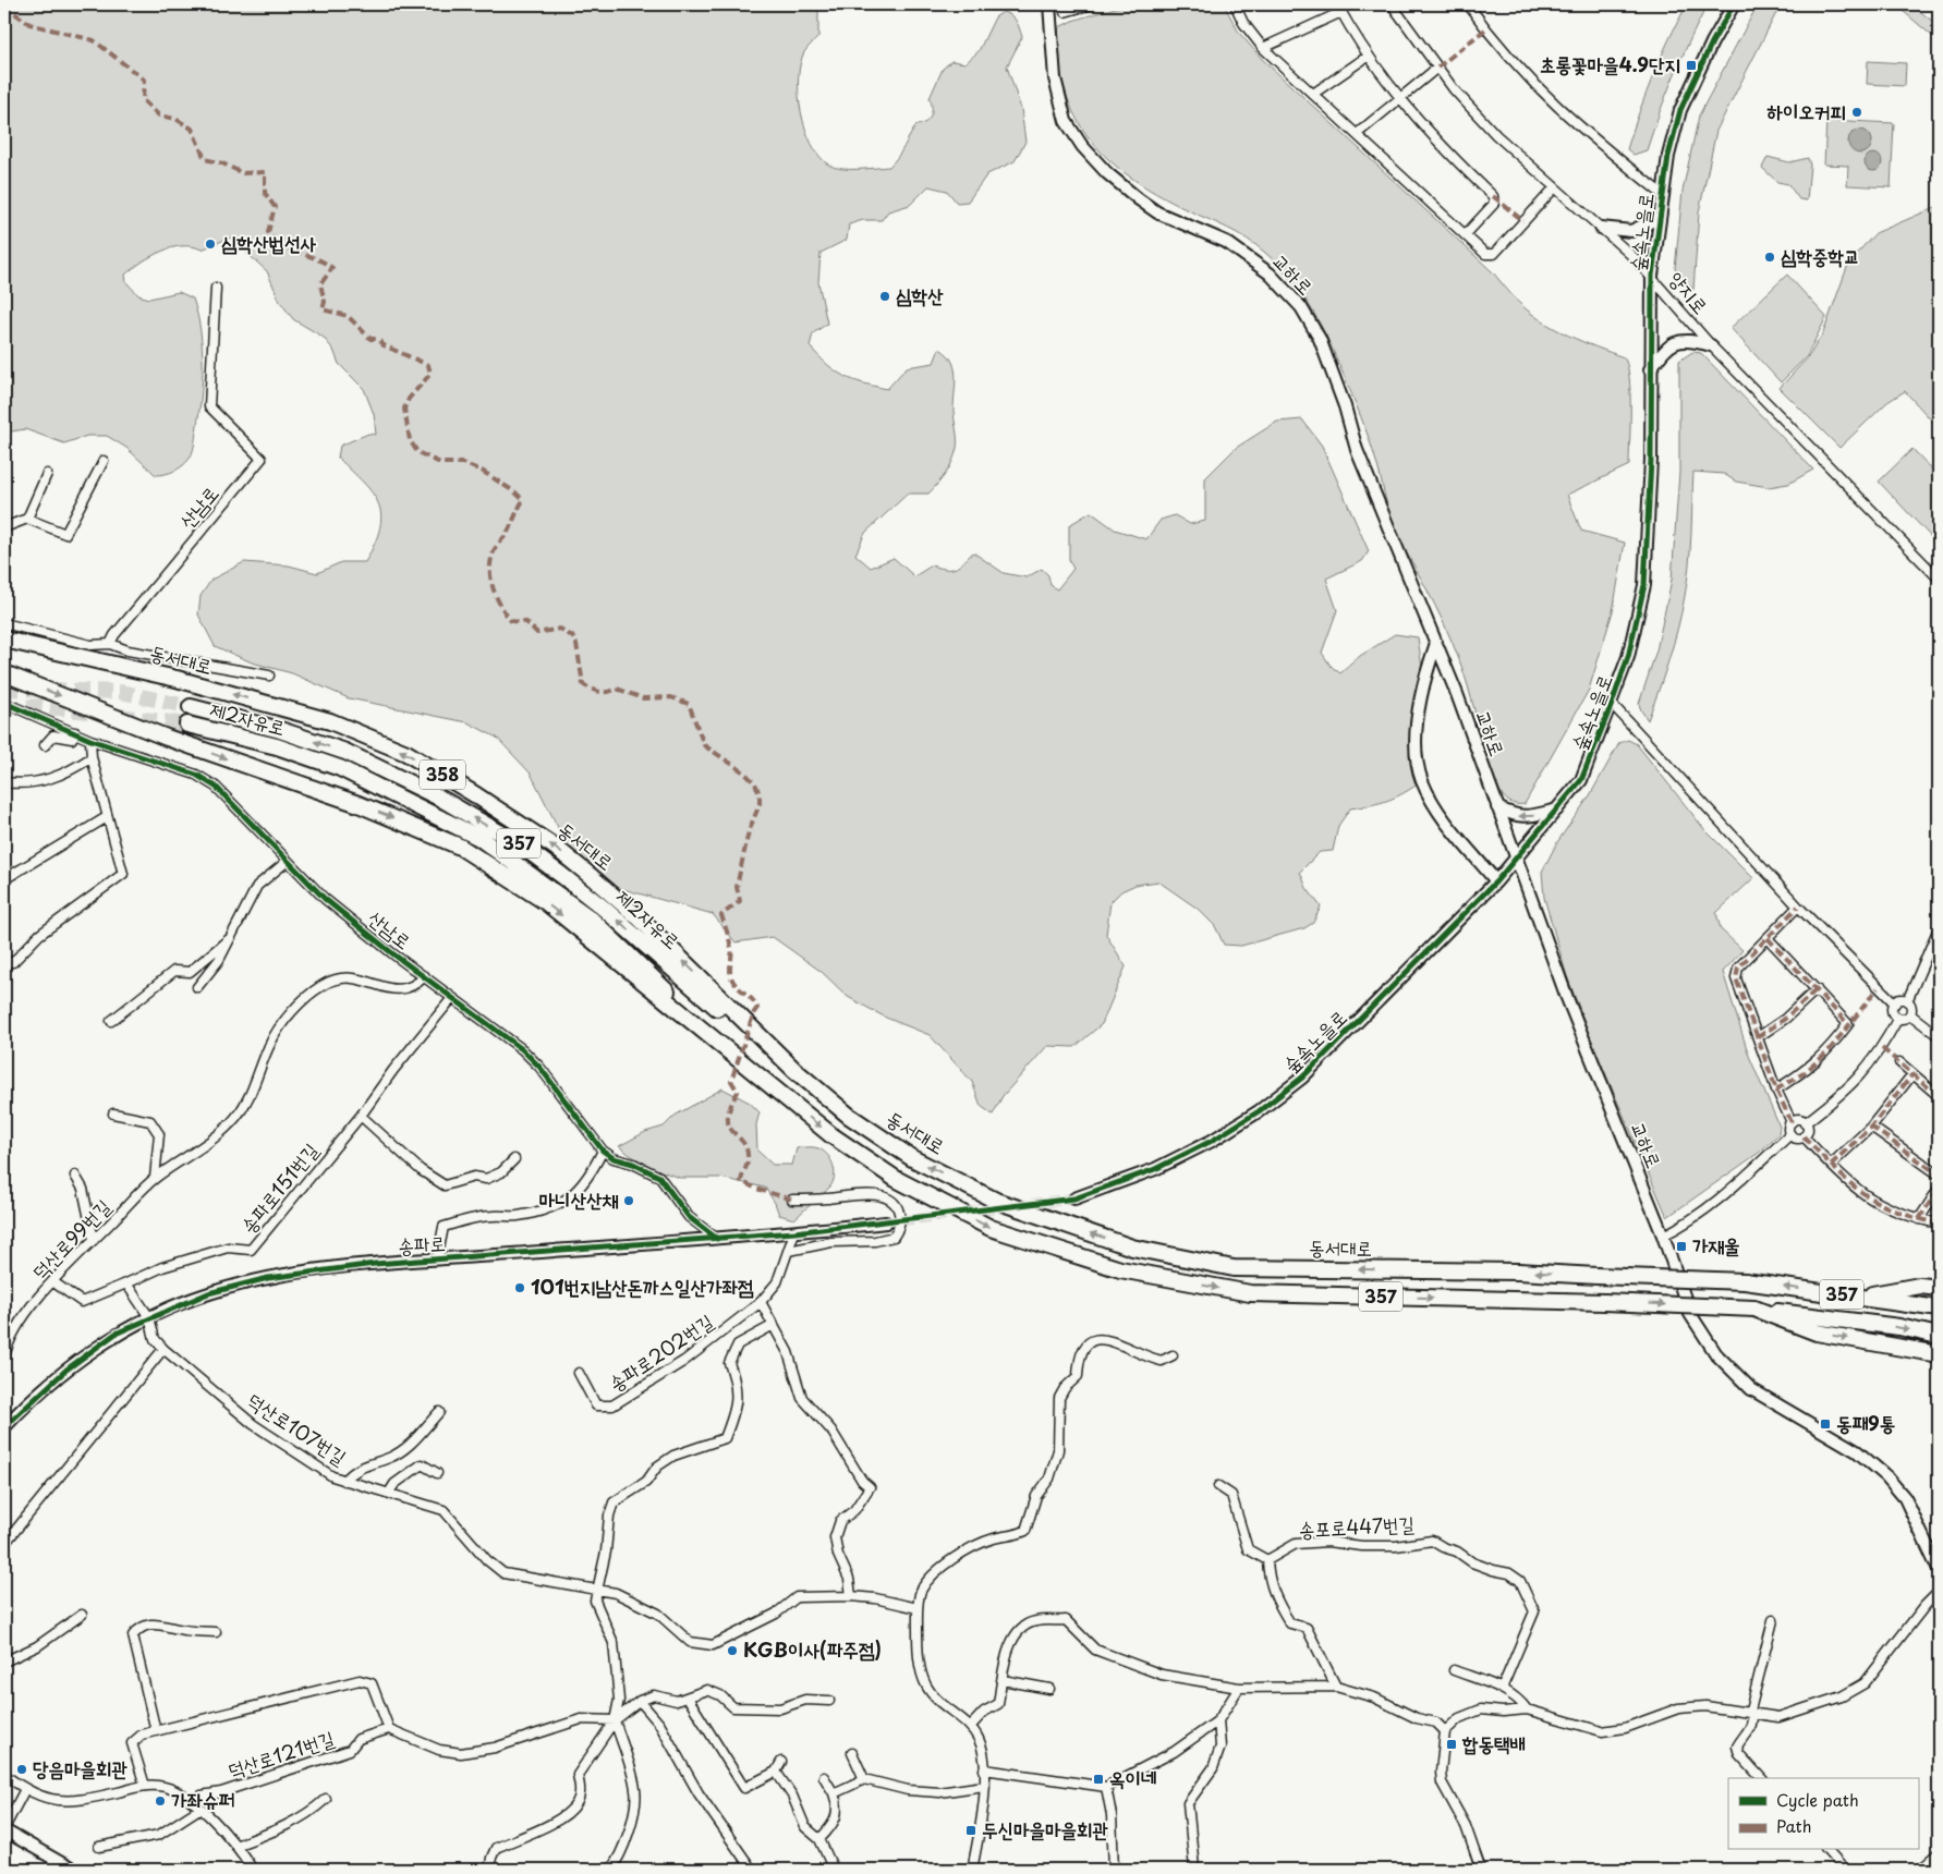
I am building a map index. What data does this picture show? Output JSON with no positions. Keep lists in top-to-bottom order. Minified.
{"streets":{"highway":["동서대로","제2자유로","358","357"],"street":["숲속노을로","교하로","양지로","산남로","송파로151번길","덕산로99번길","송파로","송파로202번길","덕산로107번길","송포로447번길","덕산로121번길"]},"crossings":[["숲속노을로","교하로"],["숲속노을로","양지로"],["산남로","송파로151번길"],["산남로","덕산로99번길"],["산남로","송파로"],["동서대로","제2자유로"],["제2자유로","357"],["송파로","송파로202번길"],["송파로","덕산로107번길"]],"places":{"transit":["초롱꽃마을4.9단지","가재울","동패9통","합동택배","옥이네","두신마을마을회관"],"other":["하이오커피","심학산법선사","심학중학교","심학산","마니산산채","101번지남산돈까스일산가좌점","KGB이사(파주점)","당음마을회관","가좌슈퍼"]},"legend":["Cycle path","Path"]}
